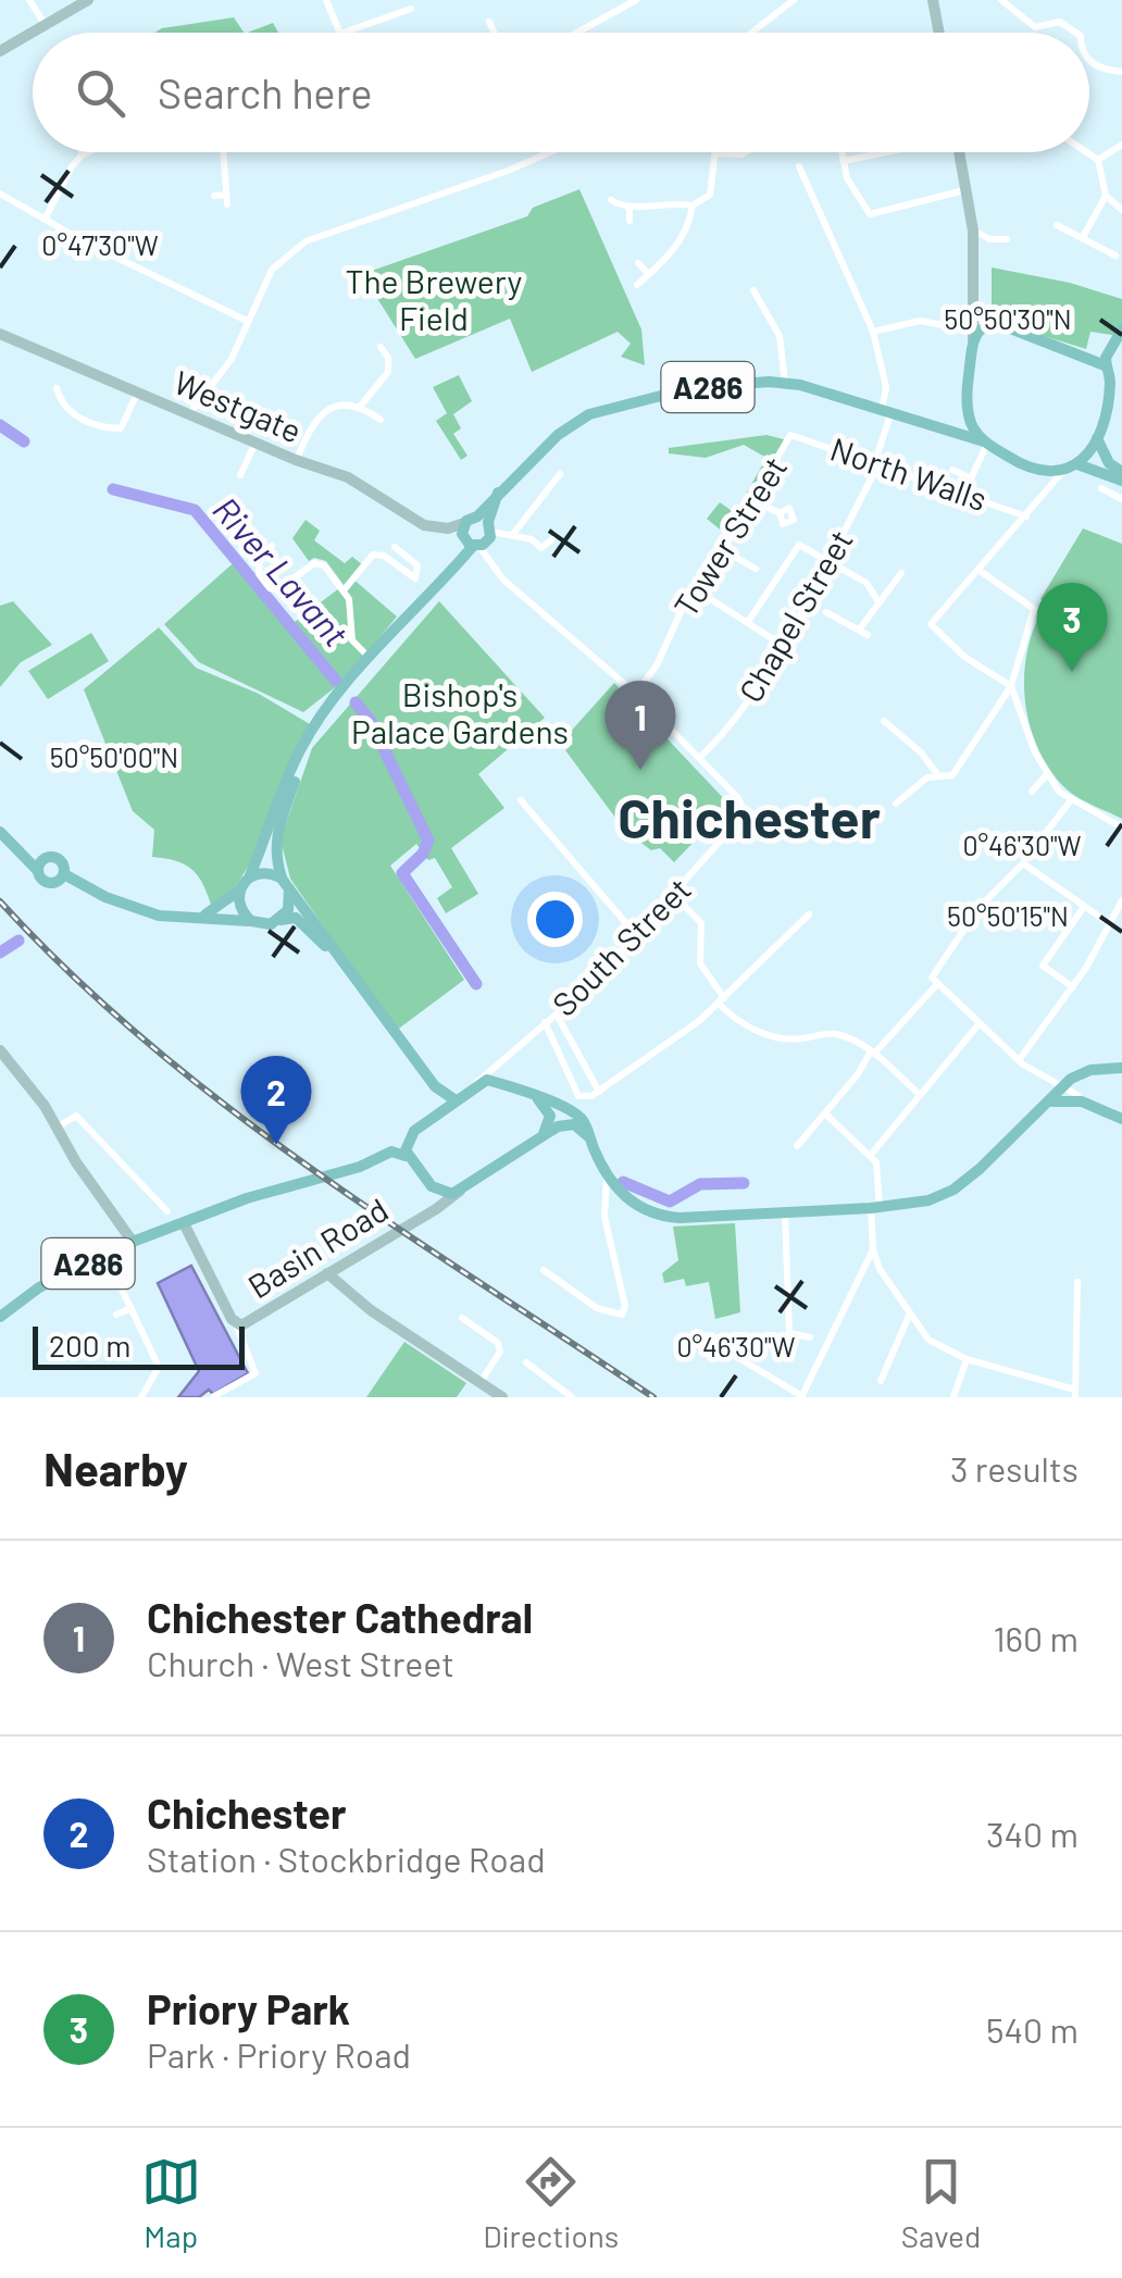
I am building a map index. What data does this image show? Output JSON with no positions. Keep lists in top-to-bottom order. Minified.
{"streets":{"main road":["A286"],"street":["Westgate","North Walls","Tower Street","Chapel Street","South Street","Basin Road"]},"crossings":[["A286","Westgate"],["A286","Chapel Street"],["North Walls","Tower Street"],["North Walls","Chapel Street"],["Chapel Street","South Street"]],"districts":["Chichester"],"water":["River Lavant"],"parks":["The Brewery Field","Bishop's Palace Gardens"],"scale_bar":"200 m","page":{"search":"Search here","pins":["3","1","2"],"scale":"200 m","heading":["Nearby","3 results"],"list":[{"mark":"1","name":"Chichester Cathedral","note":"Church · West Street","value":"160 m"},{"mark":"2","name":"Chichester","note":"Station · Stockbridge Road","value":"340 m"},{"mark":"3","name":"Priory Park","note":"Park · Priory Road","value":"540 m"}],"nav":["Map","Directions","Saved"]},"coordinates":["0°47'30\"W","50°50'30\"N","50°50'00\"N","0°46'30\"W","50°50'15\"N"]}
